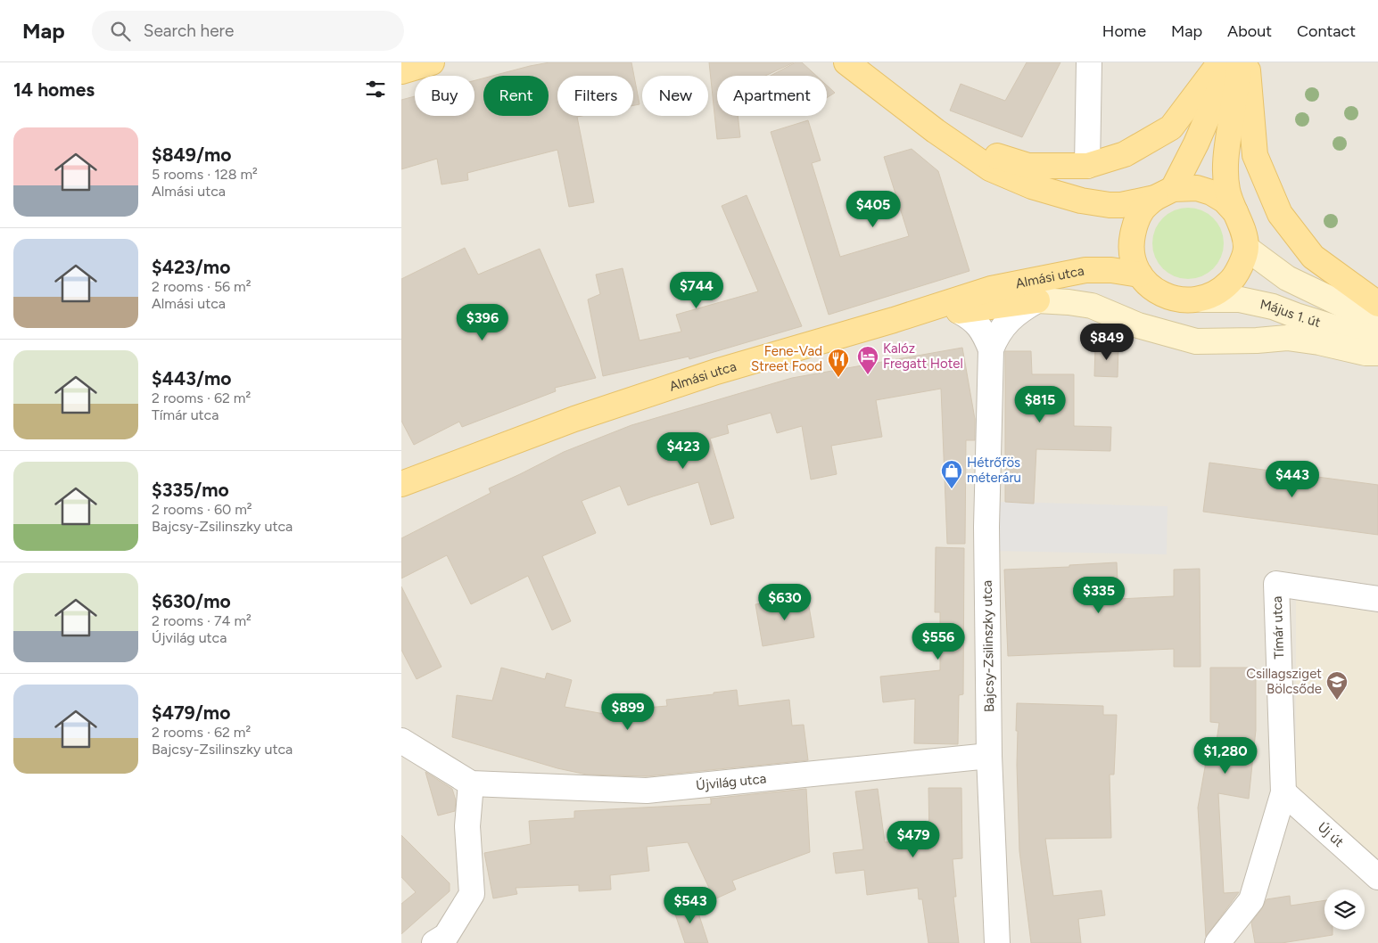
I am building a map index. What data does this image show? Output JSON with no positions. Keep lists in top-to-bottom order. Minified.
{"streets":{"main road":["Almási utca","Május 1. út"],"street":["Tímár utca","Bajcsy-Zsilinszky utca","Újvilág utca","Új út"]},"crossings":[["Almási utca","Május 1. út"],["Tímár utca","Új út"],["Bajcsy-Zsilinszky utca","Újvilág utca"]],"places":{"hotel":["Kalóz Fregatt Hotel"],"restaurant":["Fene-Vad Street Food"],"shop":["Hétrőfös méteráru"],"school or university":["Csillagsziget Bölcsőde"]},"page":{"header":"Map","search":"Search here","nav":["Home","Map","About","Contact"],"heading":"14 homes","chip":["Buy","Rent","Filters","New","Apartment"],"list":[{"name":"$849/mo","note":"5 rooms · 128 m² · Almási utca"},{"name":"$423/mo","note":"2 rooms · 56 m² · Almási utca"},{"name":"$443/mo","note":"2 rooms · 62 m² · Tímár utca"},{"name":"$335/mo","note":"2 rooms · 60 m² · Bajcsy-Zsilinszky utca"},{"name":"$630/mo","note":"2 rooms · 74 m² · Újvilág utca"},{"name":"$479/mo","note":"2 rooms · 62 m² · Bajcsy-Zsilinszky utca"}],"price":["$405","$744","$396","$849","$815","$423","$443","$335","$630","$556","$899","$1,280","$479","$543"]}}
